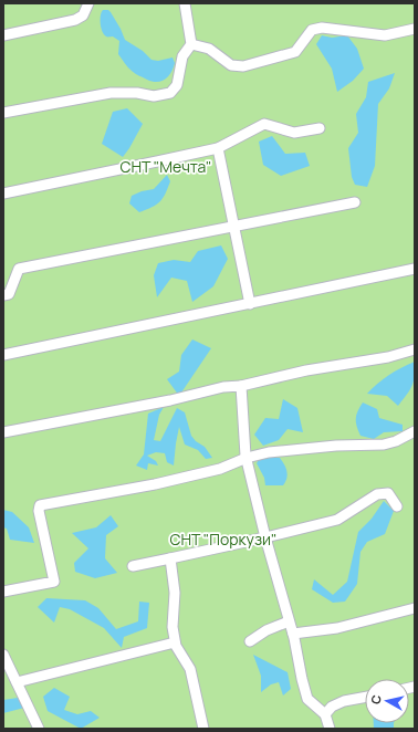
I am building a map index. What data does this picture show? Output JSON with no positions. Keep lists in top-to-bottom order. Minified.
{"parks":["СНТ \"Мечта\"","СНТ \"Поркузи\""],"north":"left"}
